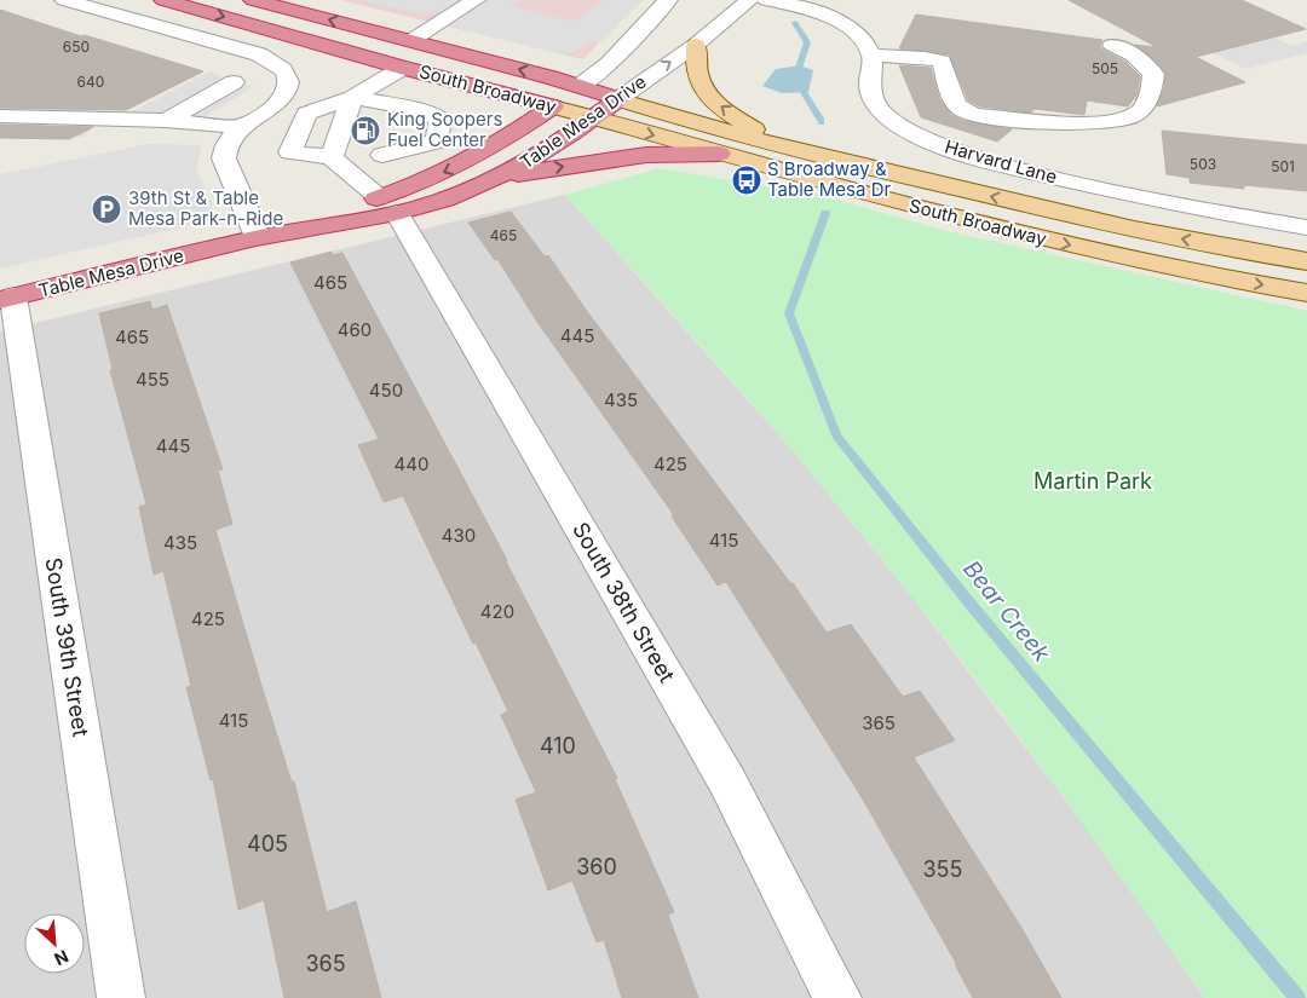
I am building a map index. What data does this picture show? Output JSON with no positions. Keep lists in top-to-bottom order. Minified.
{"streets":{"highway":["South Broadway","Table Mesa Drive"],"street":["Harvard Lane","South 38th Street","South 39th Street"]},"crossings":[["South Broadway","Table Mesa Drive"],["Table Mesa Drive","South 38th Street"],["Table Mesa Drive","South 39th Street"]],"water":["Bear Creek"],"parks":["Martin Park"],"places":{"fuel station":["King Soopers Fuel Center"],"bus stop":["S Broadway & Table Mesa Dr"],"parking":["39th St & Table Mesa Park-n-Ride"]},"house_numbers":["650","505","640","503","501","465","465","460","445","465","455","450","435","445","440","425","430","415","435","420","425","415","365","410","405","360","355","365"],"north":"bottom right"}
